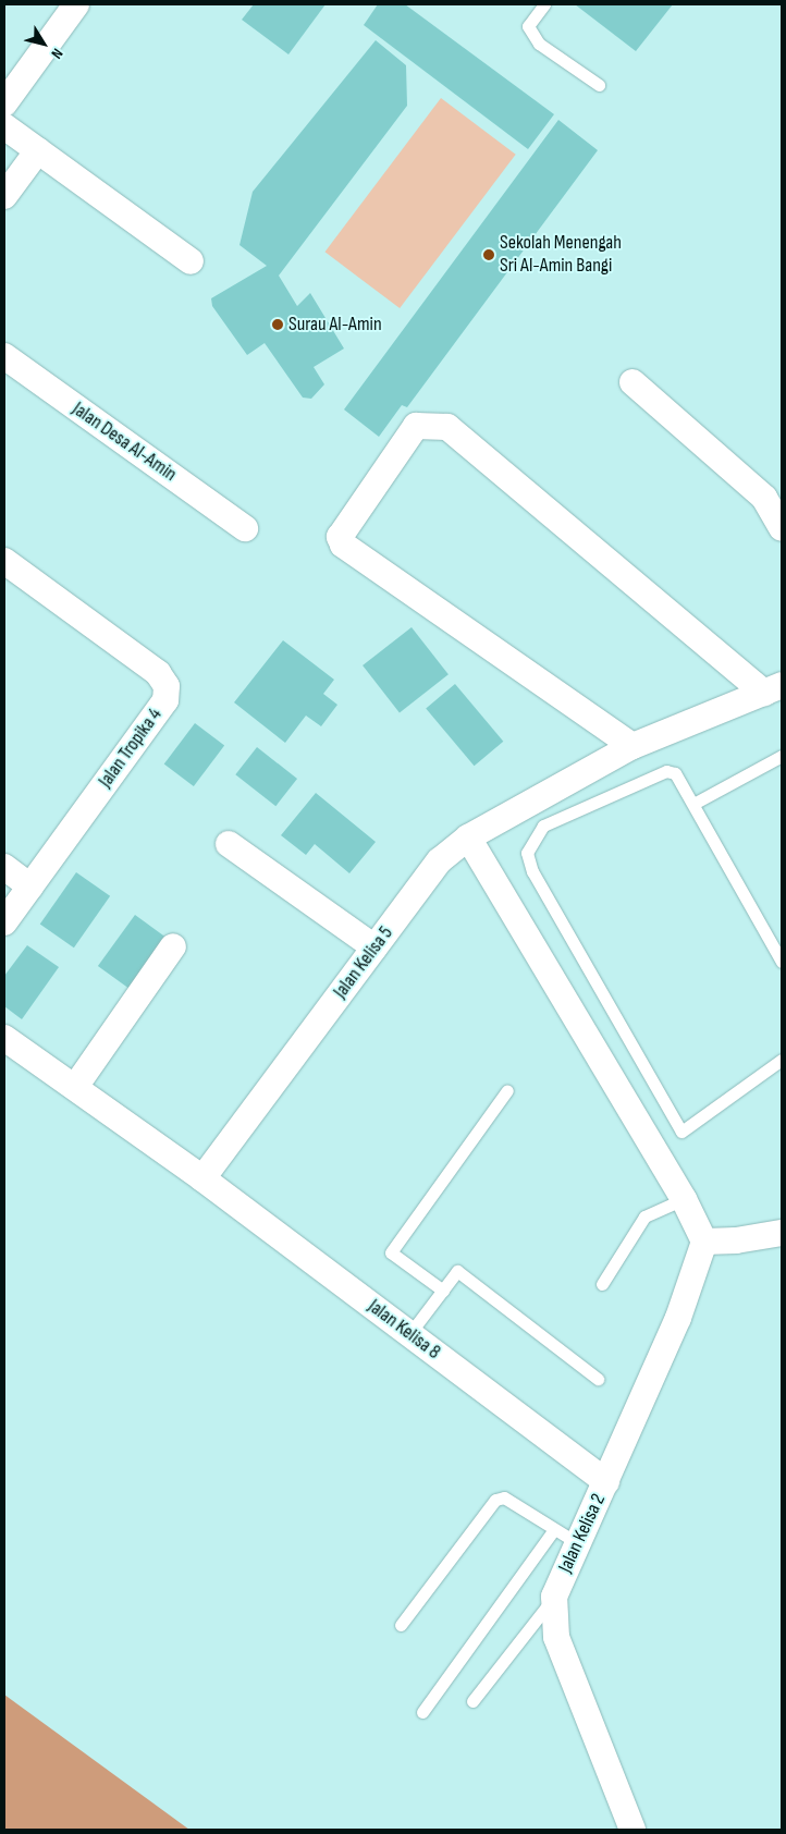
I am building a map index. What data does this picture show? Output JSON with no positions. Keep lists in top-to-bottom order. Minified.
{"streets":{"street":["Jalan Desa Al-Amin","Jalan Tropika 4","Jalan Kelisa 5","Jalan Kelisa 8","Jalan Kelisa 2"]},"crossings":[["Jalan Kelisa 5","Jalan Kelisa 8"],["Jalan Kelisa 8","Jalan Kelisa 2"]],"places":["Sekolah Menengah Sri Al-Amin Bangi","Surau Al-Amin"],"north":"bottom right"}
